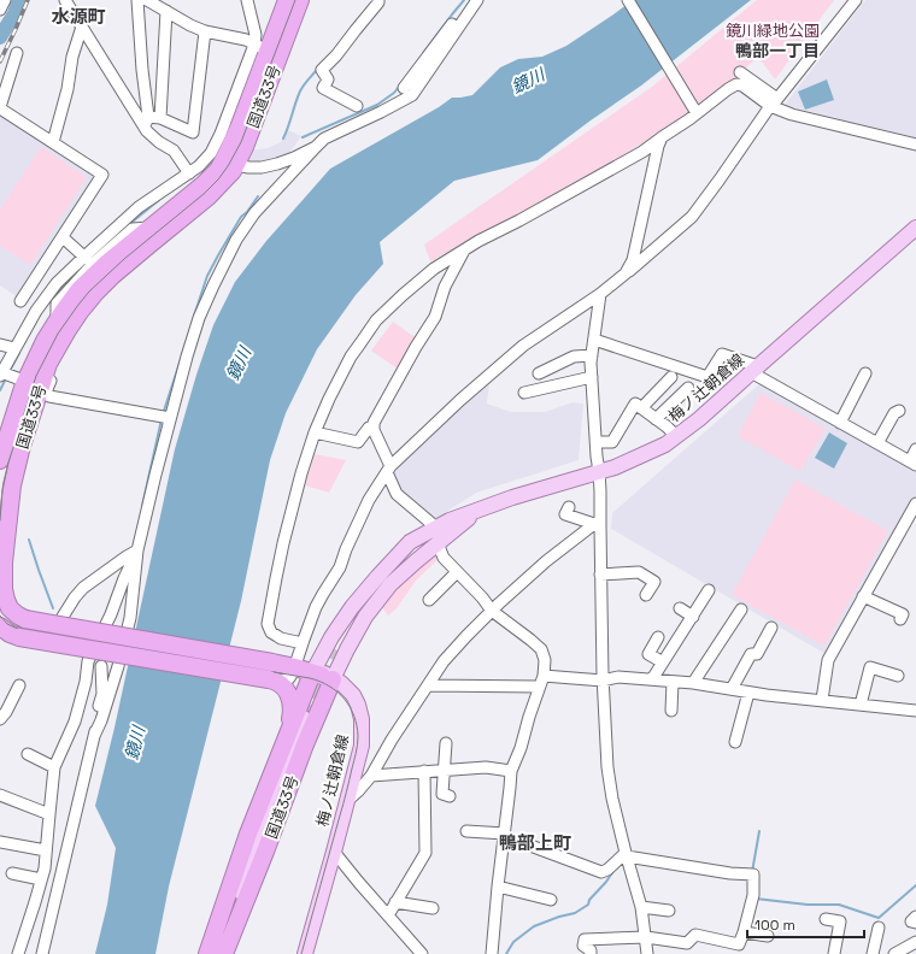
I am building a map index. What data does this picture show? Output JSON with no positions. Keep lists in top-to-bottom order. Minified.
{"streets":{"highway":["国道33号"],"main road":["梅ノ辻朝倉線"]},"crossings":[["国道33号","梅ノ辻朝倉線"]],"districts":["水源町","鴨部一丁目","鴨部上町"],"water":["鏡川"],"parks":["鏡川緑地公園"],"scale_bar":"100 m"}
